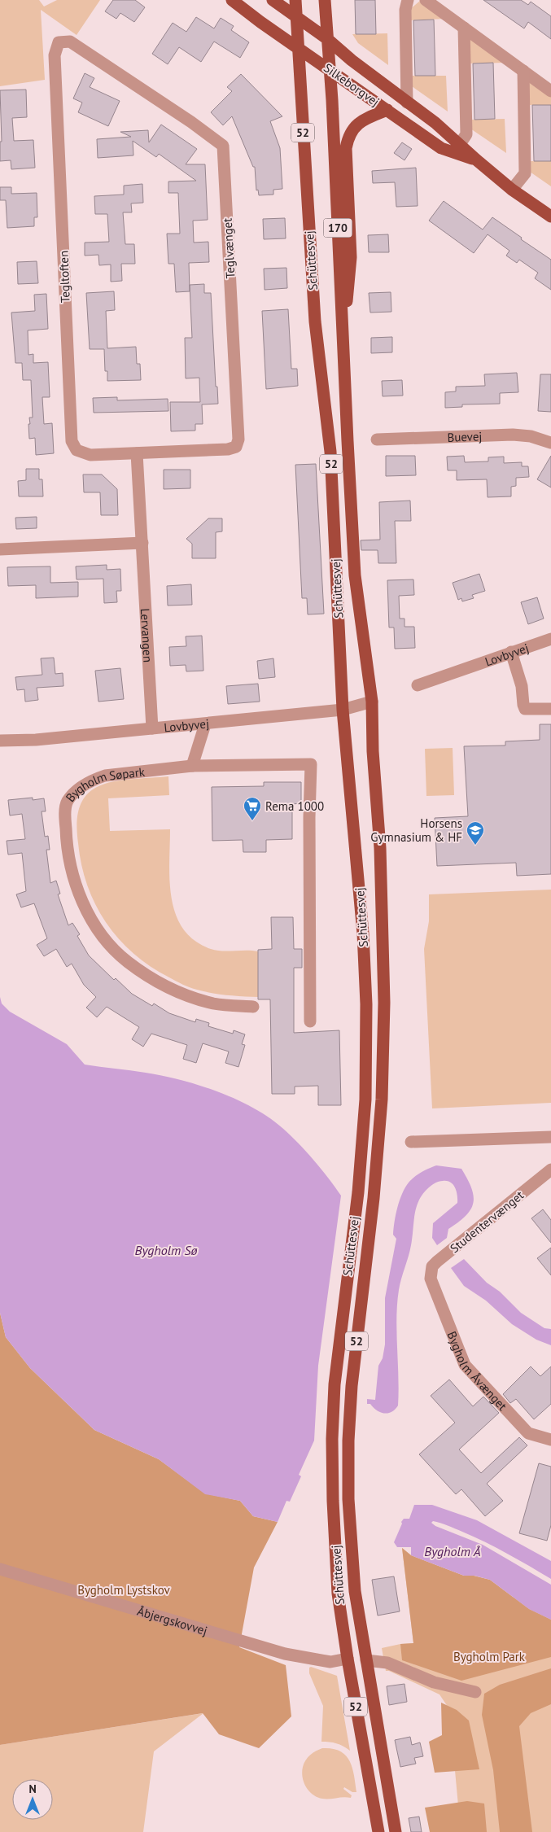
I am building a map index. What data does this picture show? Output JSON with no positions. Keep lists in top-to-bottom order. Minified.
{"streets":{"main road":["Silkeborgvej","52","170","Schüttesvej"],"street":["Teglvænget","Tegltoften","Buevej","Lervangen","Lovbyvej","Bygholm Søpark","Studentervænget","Bygholm Åvænget","Åbjergskovvej"]},"crossings":[["Silkeborgvej","Schüttesvej"],["Teglvænget","Tegltoften"],["Teglvænget","Lervangen"],["Schüttesvej","Lovbyvej"],["Schüttesvej","Åbjergskovvej"],["Tegltoften","Lervangen"],["Lervangen","Lovbyvej"],["Studentervænget","Bygholm Åvænget"]],"water":["Bygholm Sø","Bygholm Å"],"parks":["Bygholm Lystskov","Bygholm Park"],"places":{"supermarket":["Rema 1000"],"school or university":["Horsens Gymnasium & HF"]},"north":"top"}
